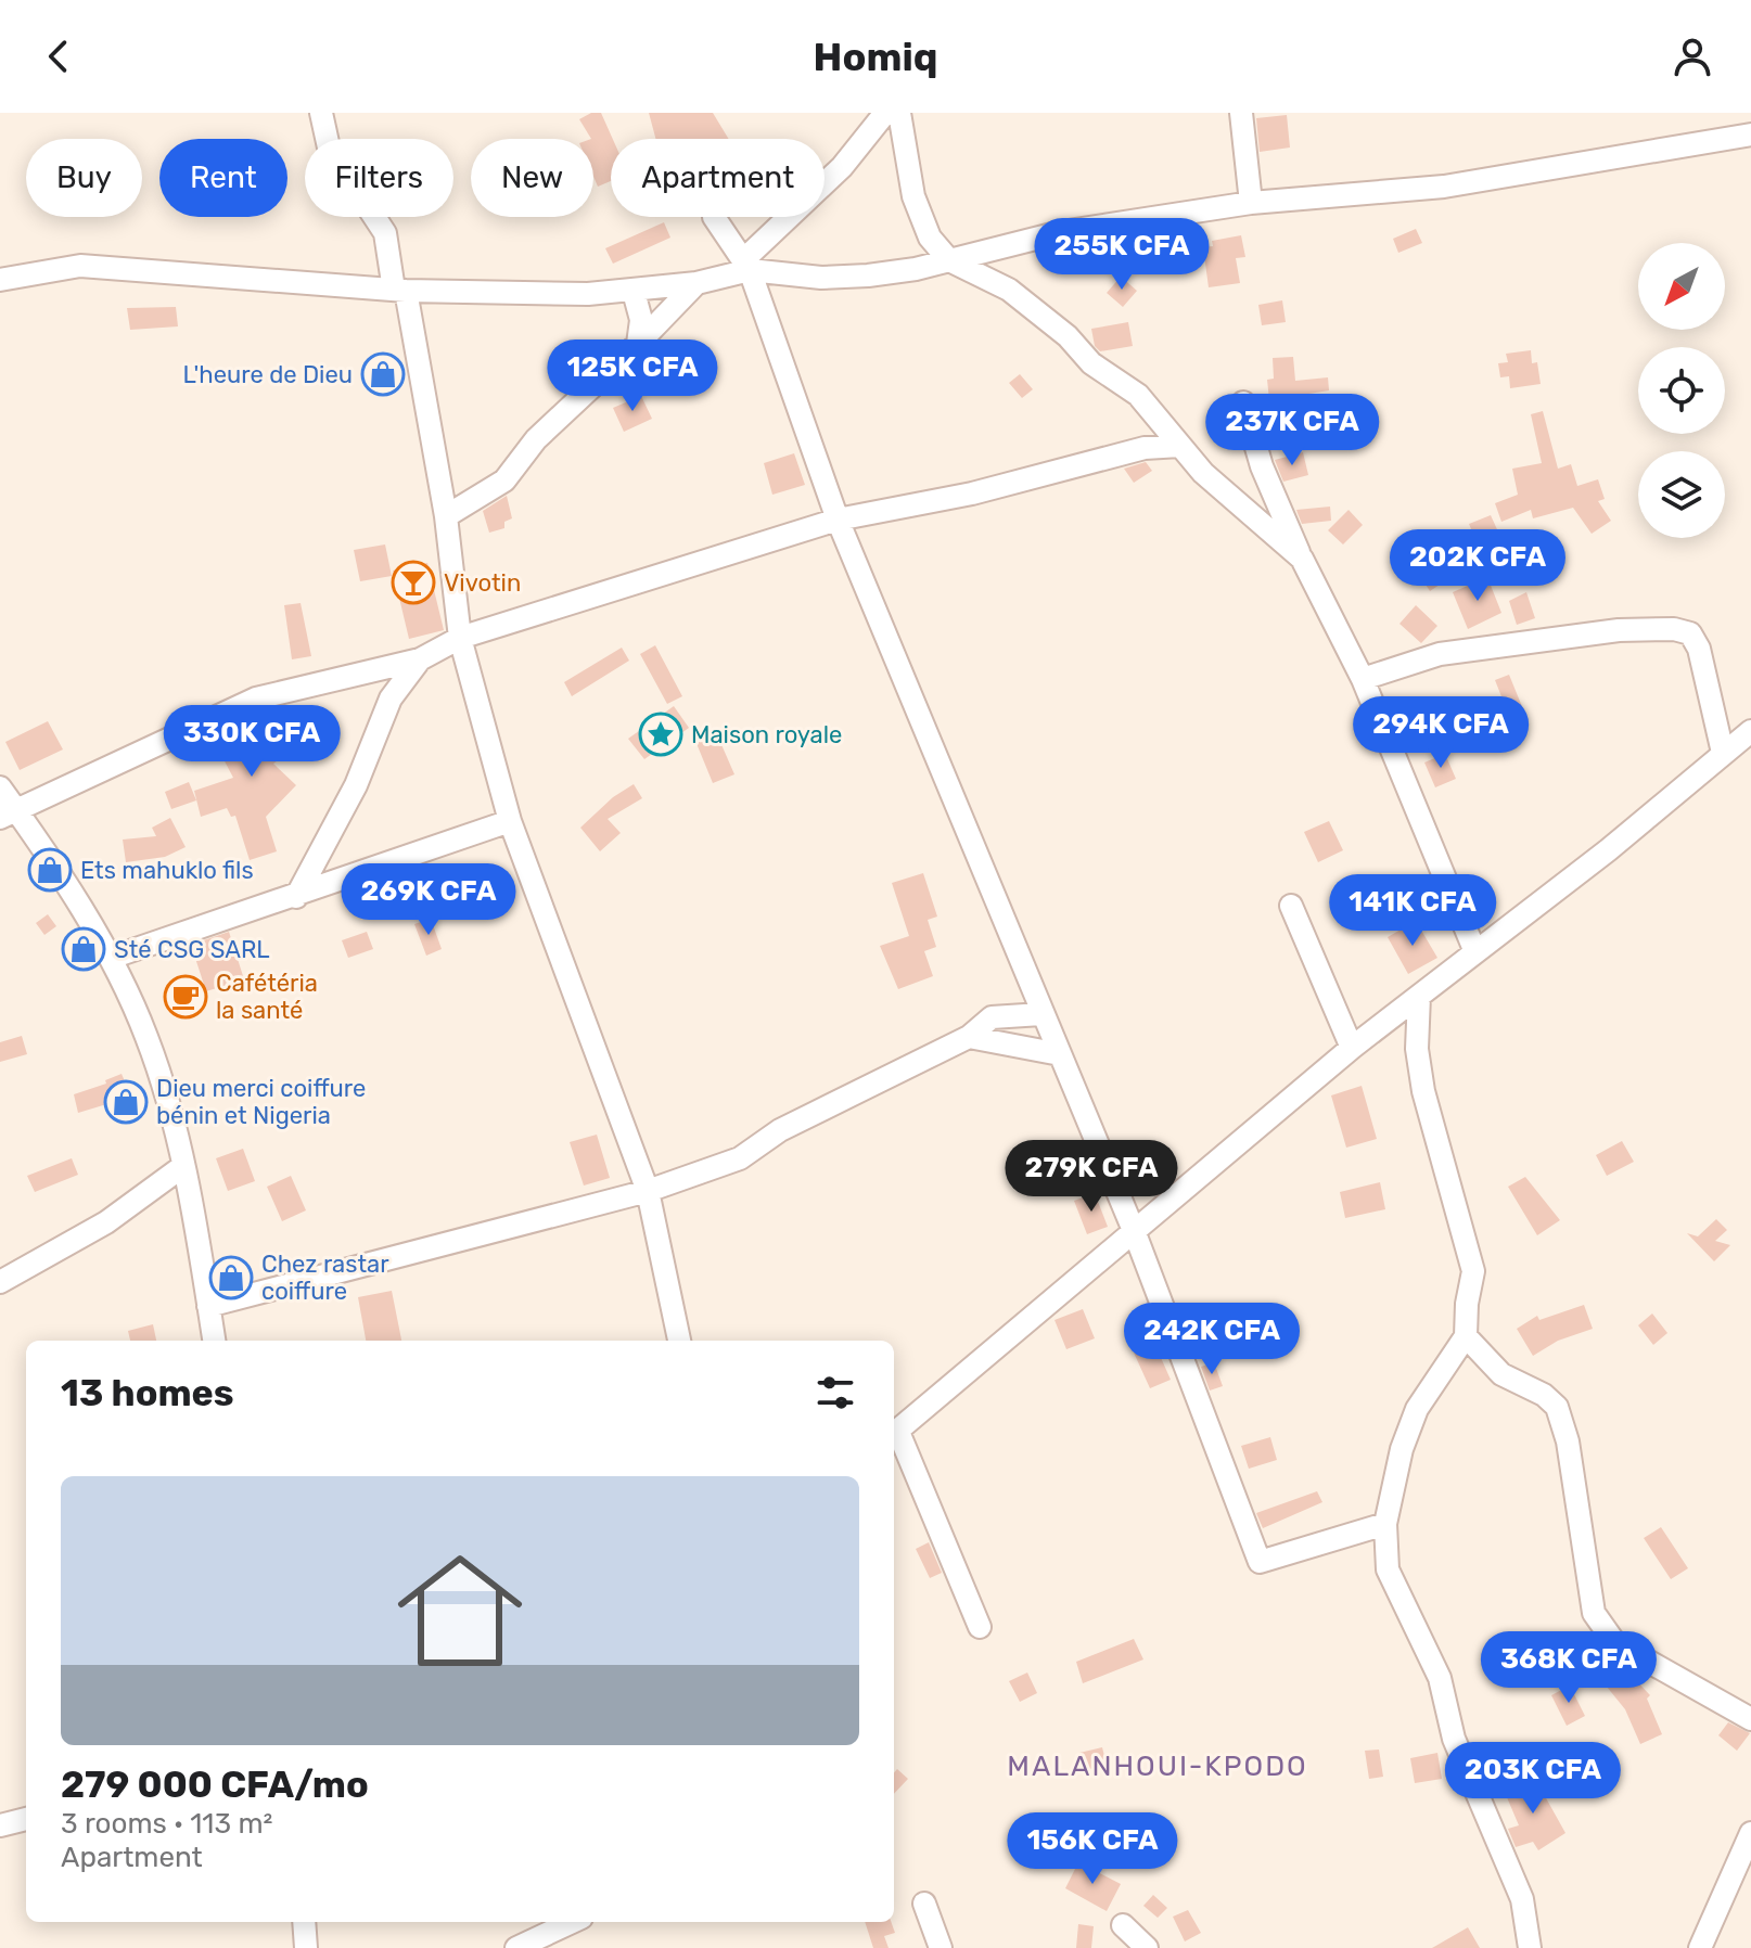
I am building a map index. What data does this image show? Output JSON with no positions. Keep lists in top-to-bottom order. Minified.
{"districts":["MALANHOUI-KPODO"],"places":{"shop":["L'heure de Dieu","Ets mahuklo fils","Sté CSG SARL","Dieu merci coiffure bénin et Nigeria","Chez rastar coiffure"],"bar":["Vivotin"],"place":["Maison royale"],"cafe":["Cafétéria la santé"]},"north":"bottom left","page":{"header":"Homiq","chip":["Buy","Rent","Filters","New","Apartment"],"price":["255K CFA","125K CFA","237K CFA","202K CFA","294K CFA","330K CFA","269K CFA","141K CFA","279K CFA","242K CFA","368K CFA","203K CFA","156K CFA"],"heading":"13 homes","list":[{"name":"279 000 CFA/mo","note":"3 rooms · 113 m² · Apartment"}]}}
